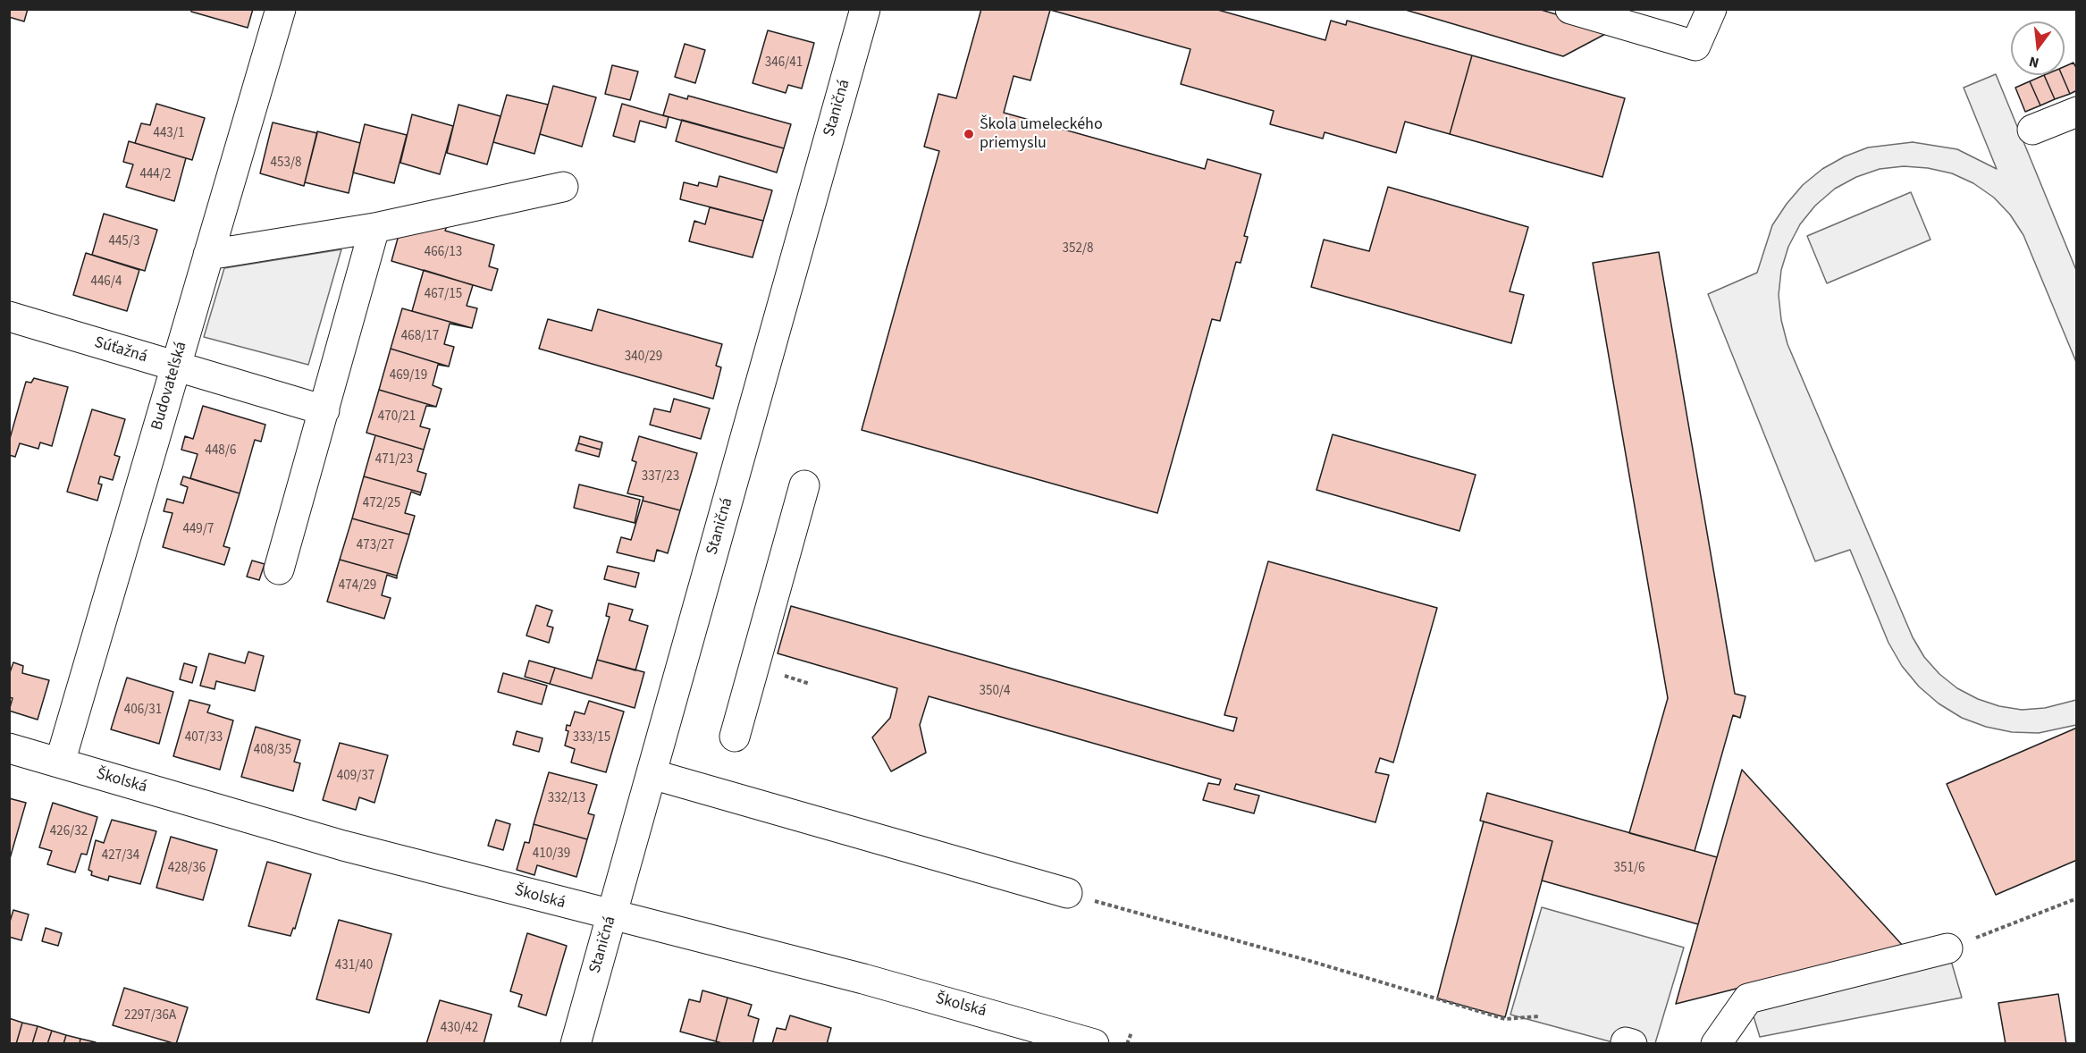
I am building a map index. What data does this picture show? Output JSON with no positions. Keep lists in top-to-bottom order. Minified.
{"streets":{"street":["Staničná","Súťažná","Budovateľská","Školská"]},"crossings":[["Staničná","Školská"],["Súťažná","Budovateľská"],["Budovateľská","Školská"]],"places":["Škola umeleckého priemyslu"],"house_numbers":["346/41","443/1","453/8","444/2","445/3","352/8","466/13","446/4","467/15","468/17","340/29","469/19","470/21","448/6","471/23","337/23","472/25","449/7","473/27","474/29","350/4","406/31","407/33","333/15","408/35","409/37","332/13","426/32","410/39","427/34","428/36","351/6","431/40","2297/36A","430/42"],"north":"bottom"}
